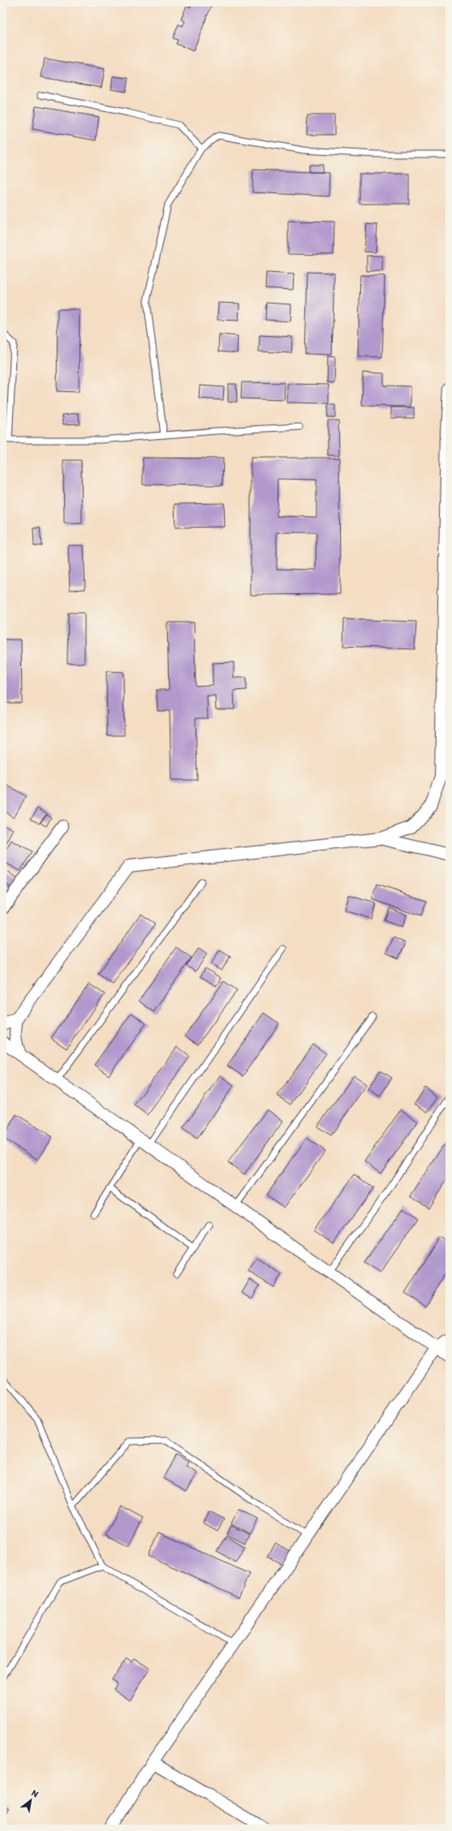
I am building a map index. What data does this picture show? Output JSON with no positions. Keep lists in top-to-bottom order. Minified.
{"north":"top right"}
